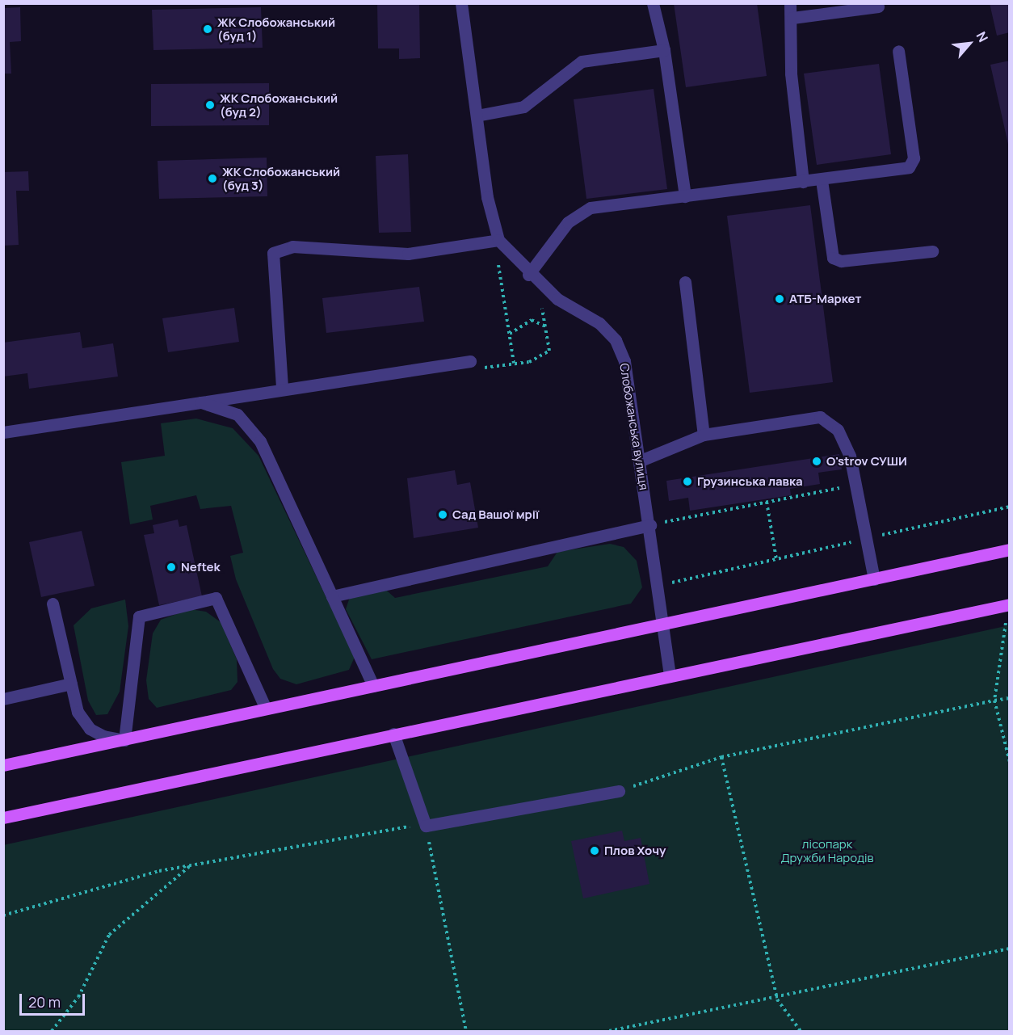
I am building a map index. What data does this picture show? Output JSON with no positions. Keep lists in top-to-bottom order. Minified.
{"streets":{"street":["Слобожанська вулиця"]},"parks":["лісопарк Дружби Народів"],"places":["ЖК Слобожанський (буд 1)","ЖК Слобожанський (буд 2)","ЖК Слобожанський (буд 3)","АТБ-Маркет","O'strov СУШИ","Грузинська лавка","Сад Вашої мрії","Neftek","Плов Хочу"],"scale_bar":"20 m","north":"top right"}
